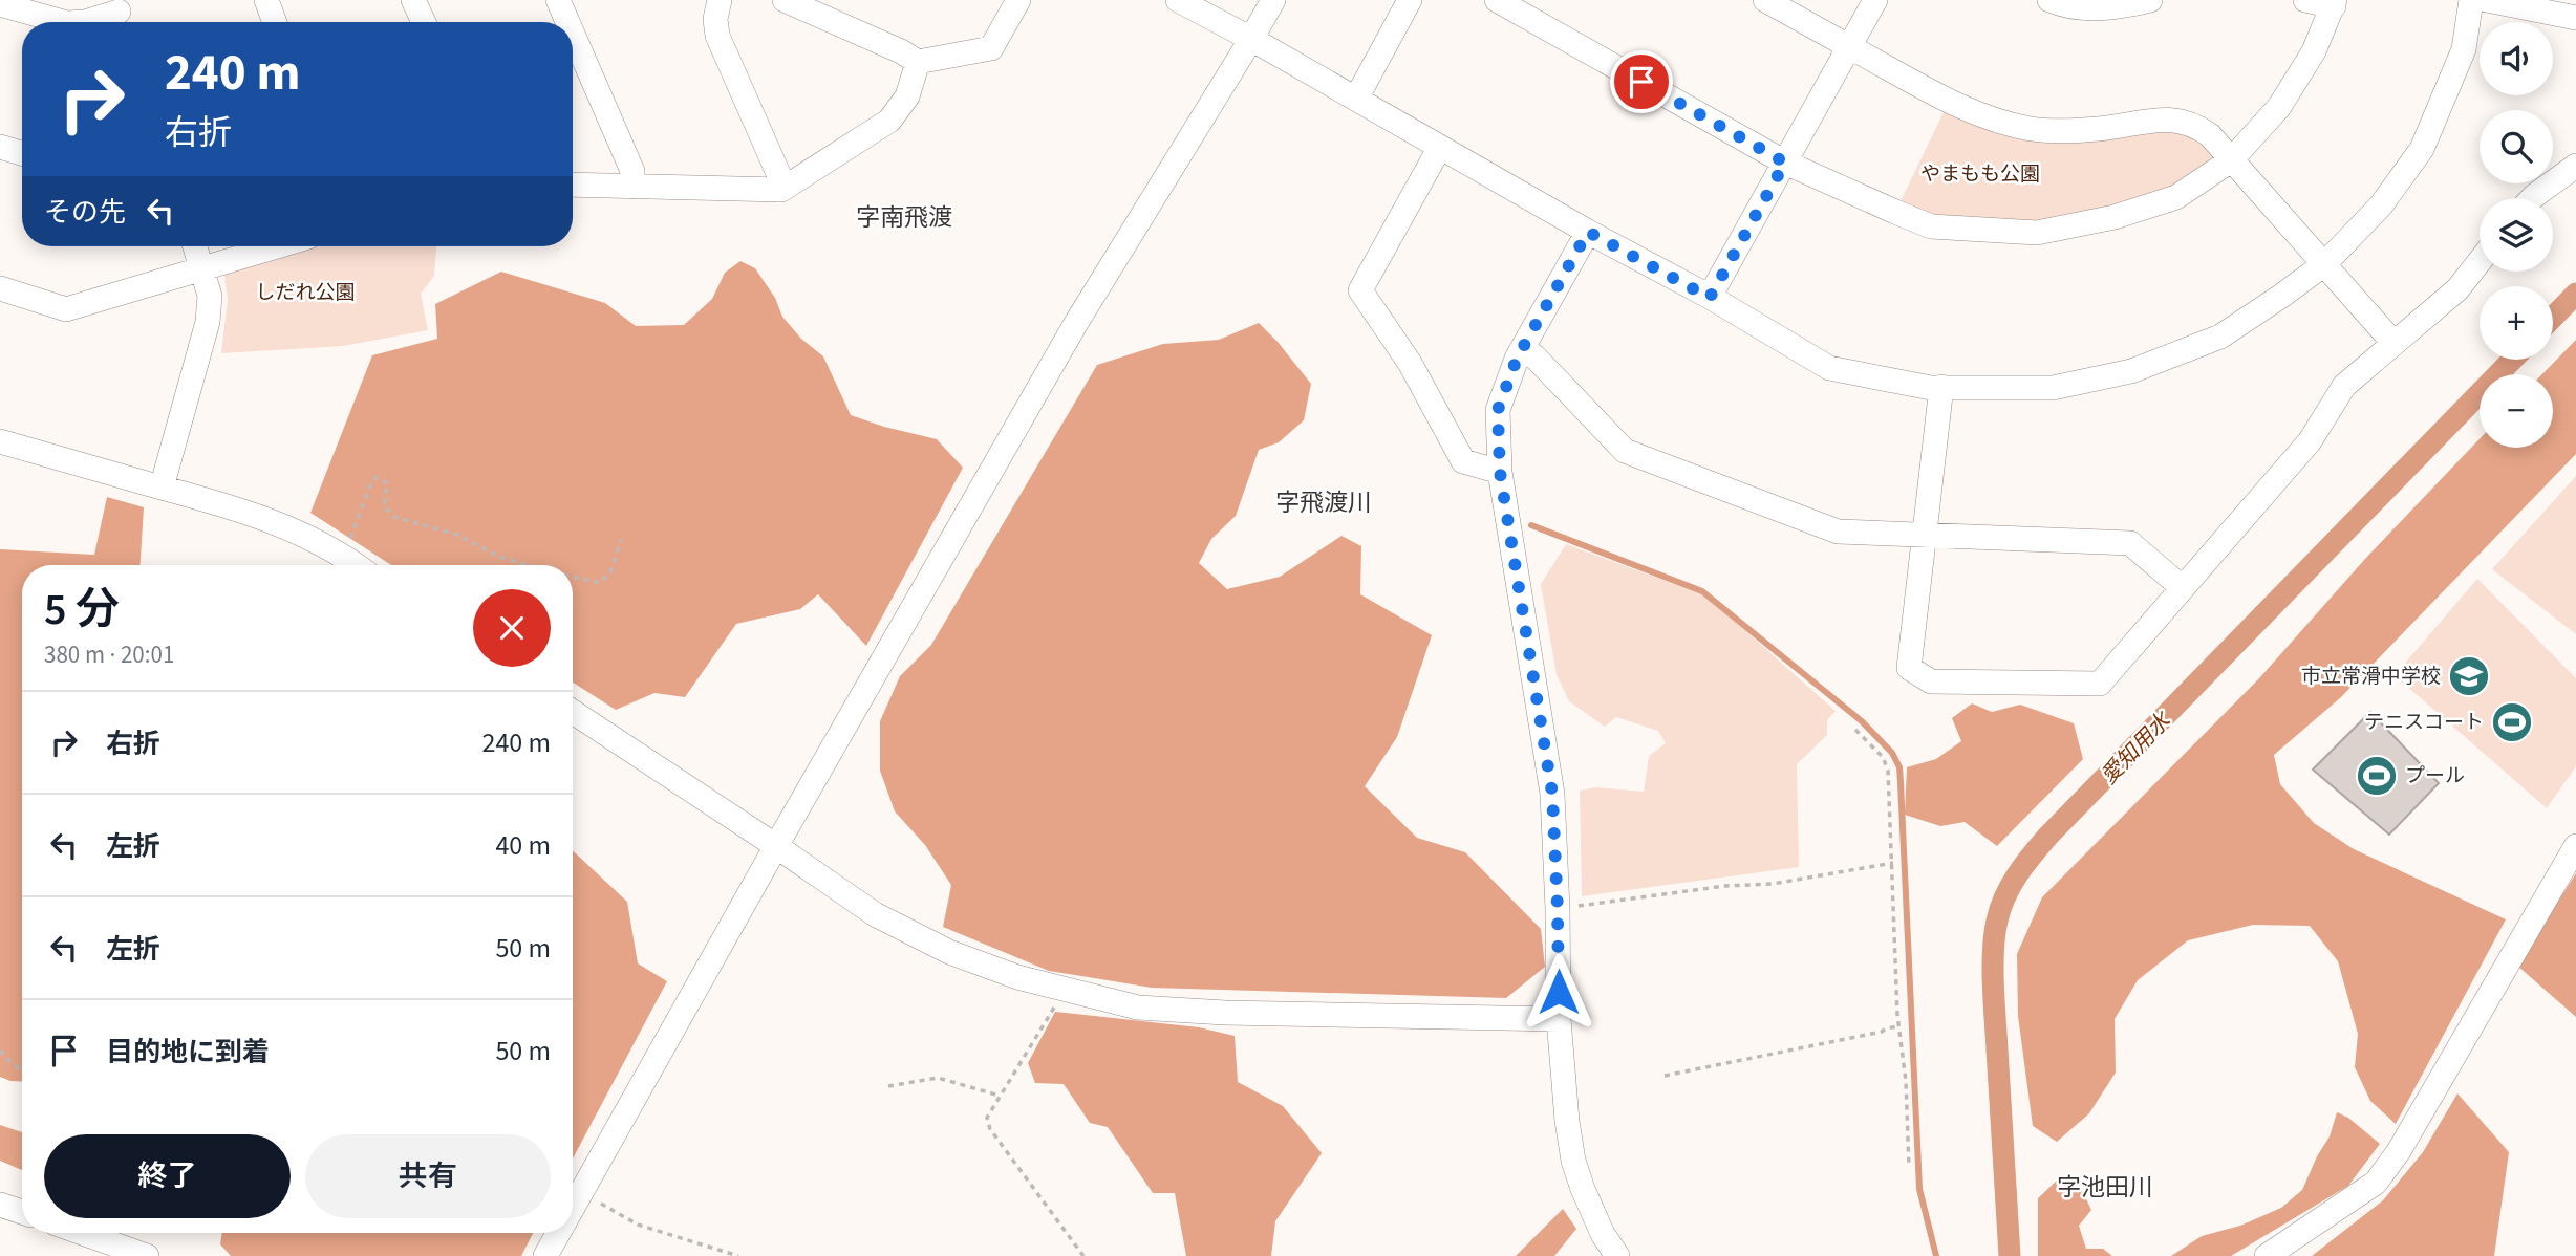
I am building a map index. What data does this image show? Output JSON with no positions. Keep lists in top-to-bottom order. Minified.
{"districts":["字南飛渡","字飛渡川","字池田川"],"water":["愛知用水"],"parks":["やまもも公園","しだれ公園"],"places":{"school or university":["市立常滑中学校"],"sports":["テニスコート","プール"]},"page":{"map_buttons":["+","−"],"turn":["240 m","右折"],"then":"その先","heading":["5 分","380 m · 20:01"],"list":[{"name":"右折","value":"240 m"},{"name":"左折","value":"40 m"},{"name":"左折","value":"50 m"},{"name":"目的地に到着","value":"50 m"}],"buttons":["終了","共有"]}}
